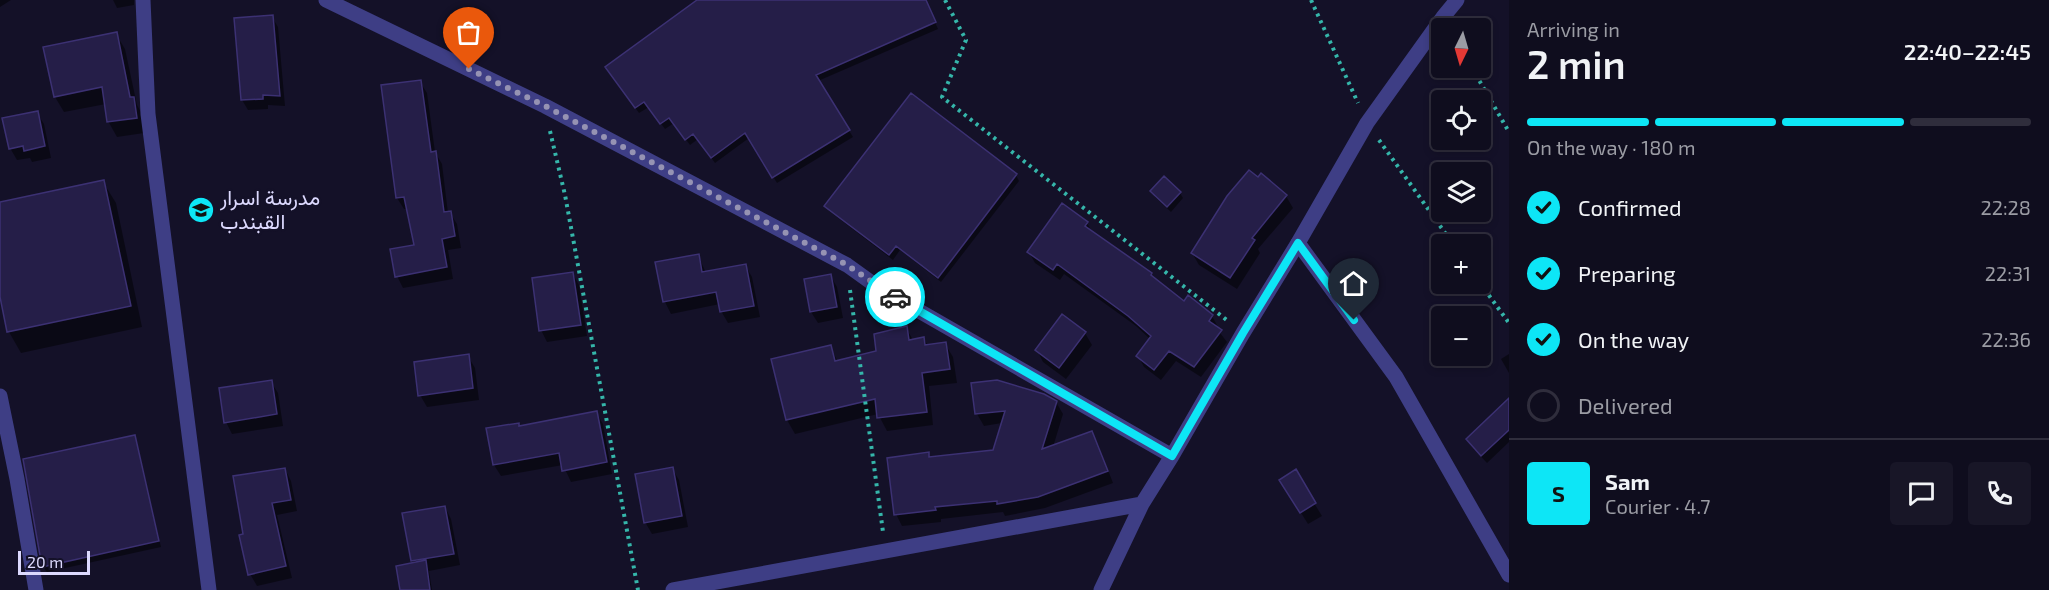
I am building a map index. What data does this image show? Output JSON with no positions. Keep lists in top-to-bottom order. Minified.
{"places":{"school or university":["مدرسة اسرار القبندب"]},"scale_bar":"20 m","north":"bottom","page":{"heading":["2 min","Arriving in","22:40–22:45"],"panel":["Sam","Courier · 4.7"],"map_buttons":["+","−"],"bar":"On the way · 180 m","list":[["Confirmed","22:28"],["Preparing","22:31"],["On the way","22:36"],"Delivered"],"round":"S","scale":"20 m"}}
